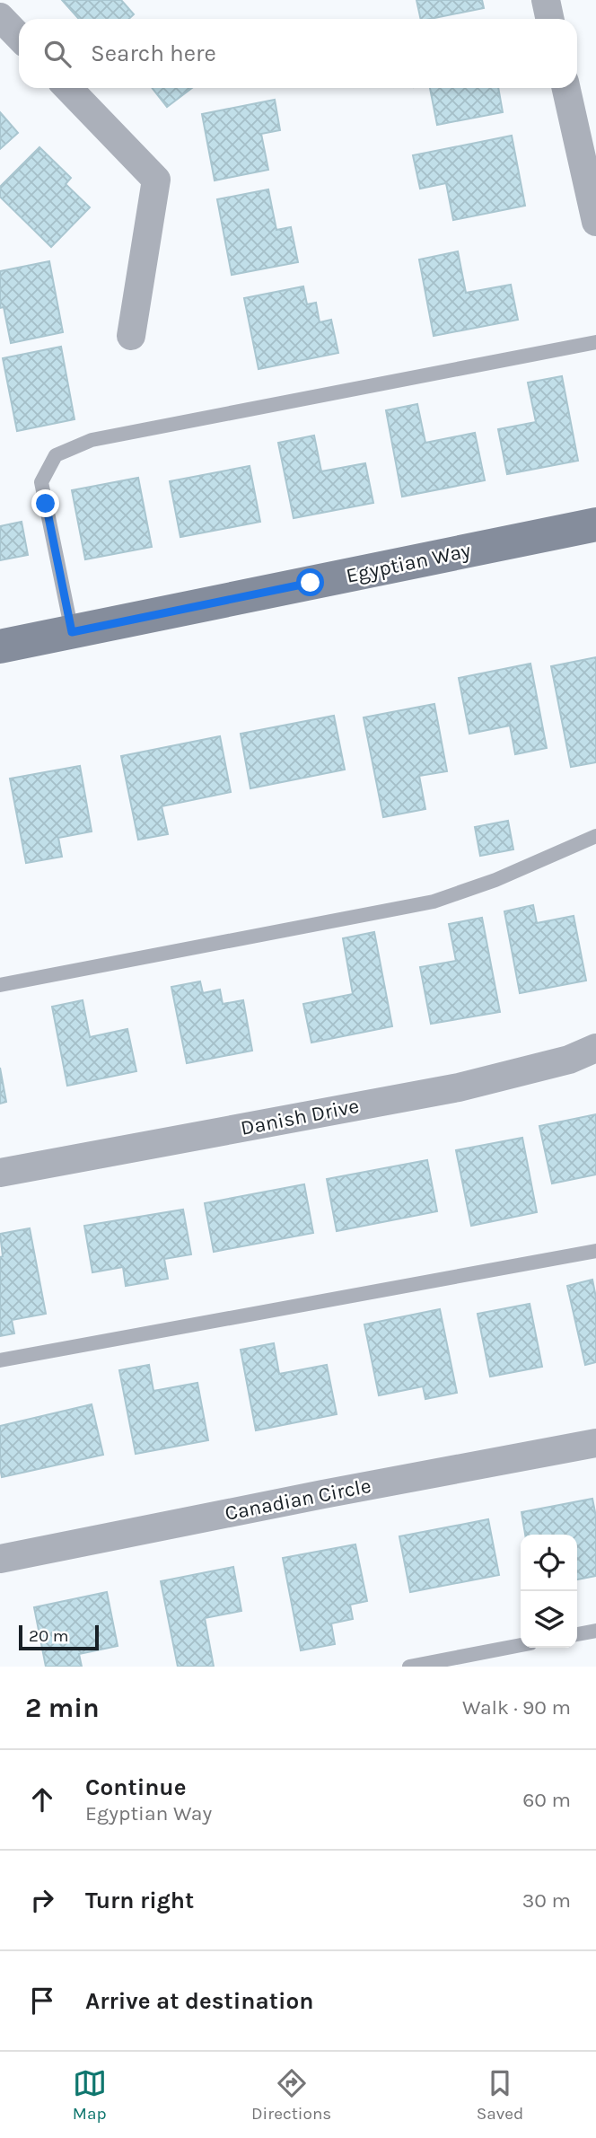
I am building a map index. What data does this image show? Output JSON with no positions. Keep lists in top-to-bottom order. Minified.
{"streets":{"street":["Egyptian Way","Danish Drive","Canadian Circle"]},"scale_bar":"20 m","page":{"search":"Search here","scale":"20 m","heading":["2 min","Walk · 90 m"],"list":[["Continue","Egyptian Way","60 m"],["Turn right","30 m"],"Arrive at destination"],"nav":["Map","Directions","Saved"]}}
